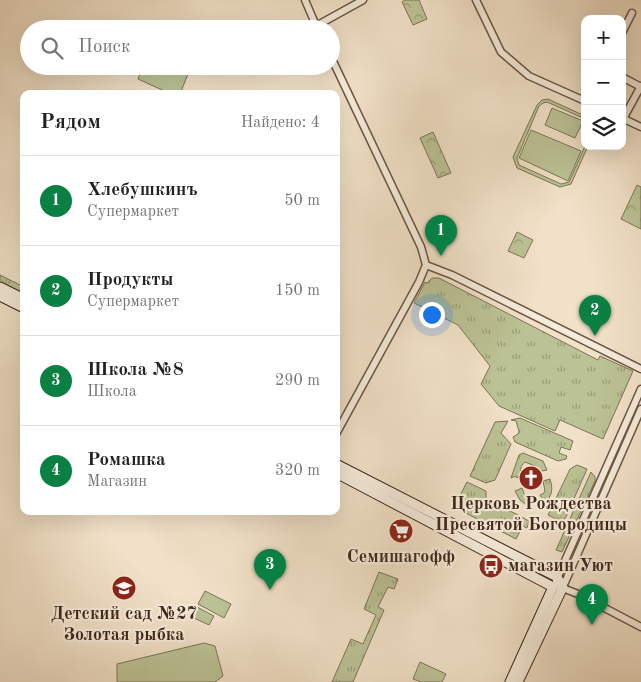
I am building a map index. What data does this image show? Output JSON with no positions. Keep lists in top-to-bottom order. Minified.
{"places":{"church":["Церковь Рождества Пресвятой Богородицы"],"supermarket":["Семишагофф"],"bus stop":["магазин Уют"],"school or university":["Детский сад №27 Золотая рыбка"]},"page":{"map_buttons":["+","−"],"search":"Поиск","heading":["Рядом","Найдено: 4"],"list":[{"mark":"1","name":"Хлебушкинъ","note":"Супермаркет","value":"50 m"},{"mark":"2","name":"Продукты","note":"Супермаркет","value":"150 m"},{"mark":"3","name":"Школа №8","note":"Школа","value":"290 m"},{"mark":"4","name":"Ромашка","note":"Магазин","value":"320 m"}],"pins":["1","2","3","4"]}}
